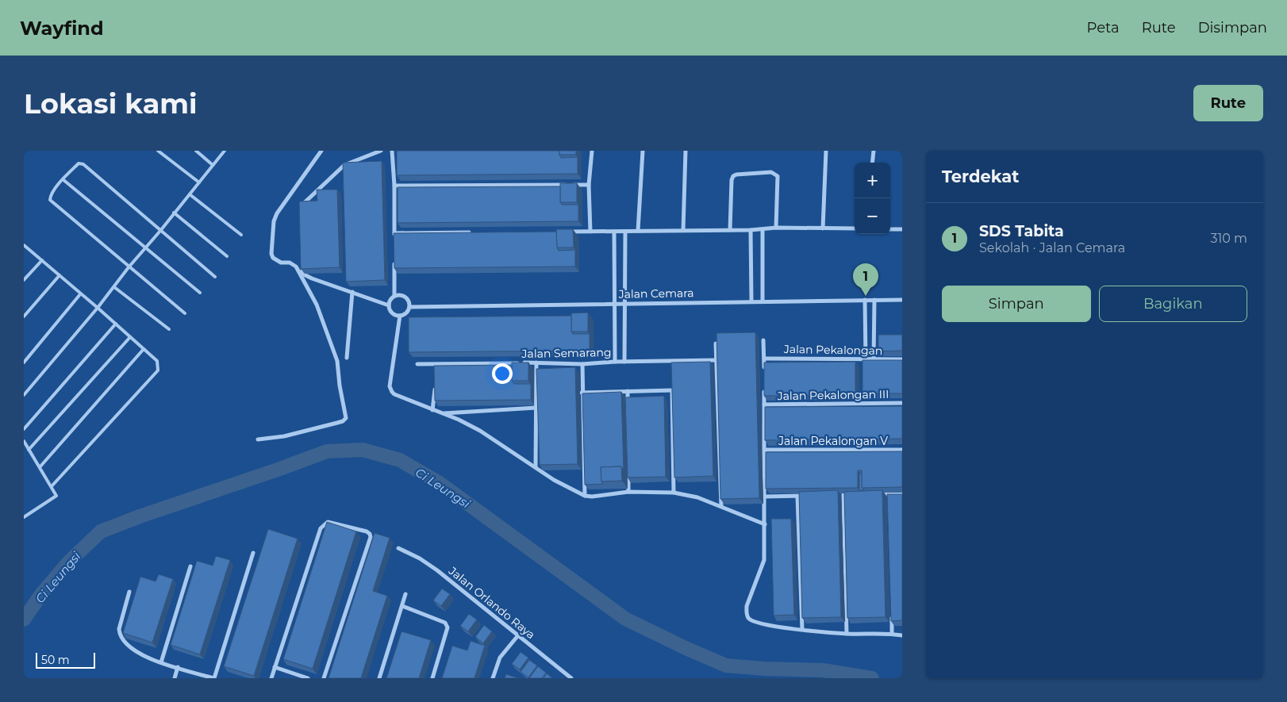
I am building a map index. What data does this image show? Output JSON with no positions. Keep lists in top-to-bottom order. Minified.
{"streets":{"street":["Jalan Cemara","Jalan Pekalongan","Jalan Semarang","Jalan Pekalongan III","Jalan Pekalongan V","Jalan Orlando Raya"]},"water":["Ci Leungsi"],"scale_bar":"50 m","page":{"header":"Wayfind","nav":["Peta","Rute","Disimpan"],"buttons":["Rute",["Simpan","Bagikan"]],"title":"Lokasi kami","heading":"Terdekat","map_buttons":["+","−"],"list":[{"mark":"1","name":"SDS Tabita","note":"Sekolah · Jalan Cemara","value":"310 m"}],"pins":"1","scale":"50 m"}}
